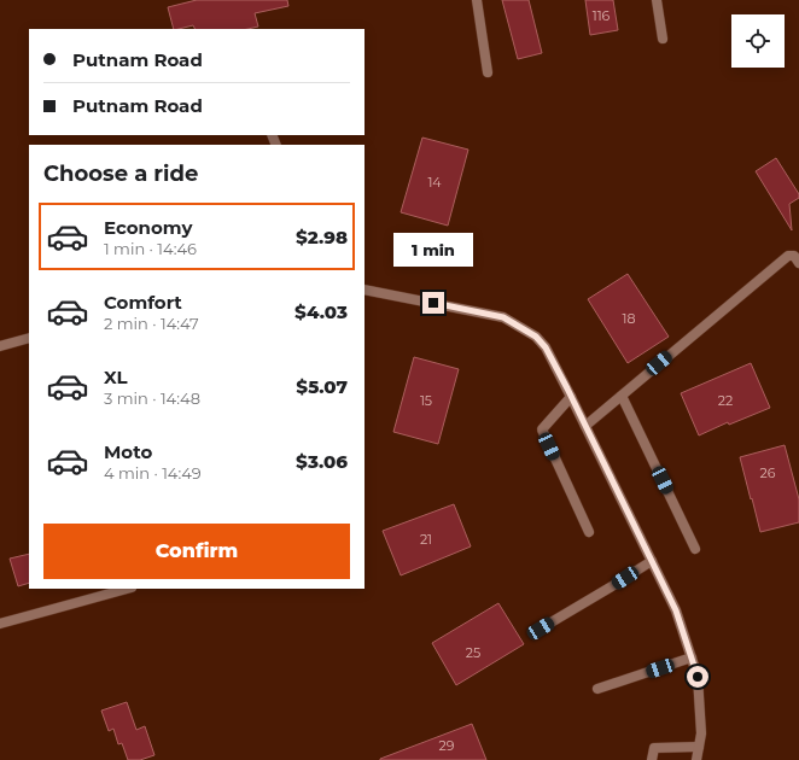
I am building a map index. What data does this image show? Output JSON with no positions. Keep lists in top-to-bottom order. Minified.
{"house_numbers":["116","14","18","15","22","26","21","25","29"],"page":{"banner":["Putnam Road","Putnam Road"],"heading":"Choose a ride","list":[{"name":"Economy","note":"1 min · 14:46","value":"$2.98"},{"name":"Comfort","note":"2 min · 14:47","value":"$4.03"},{"name":"XL","note":"3 min · 14:48","value":"$5.07"},{"name":"Moto","note":"4 min · 14:49","value":"$3.06"}],"bubble":"1 min","buttons":"Confirm"}}
